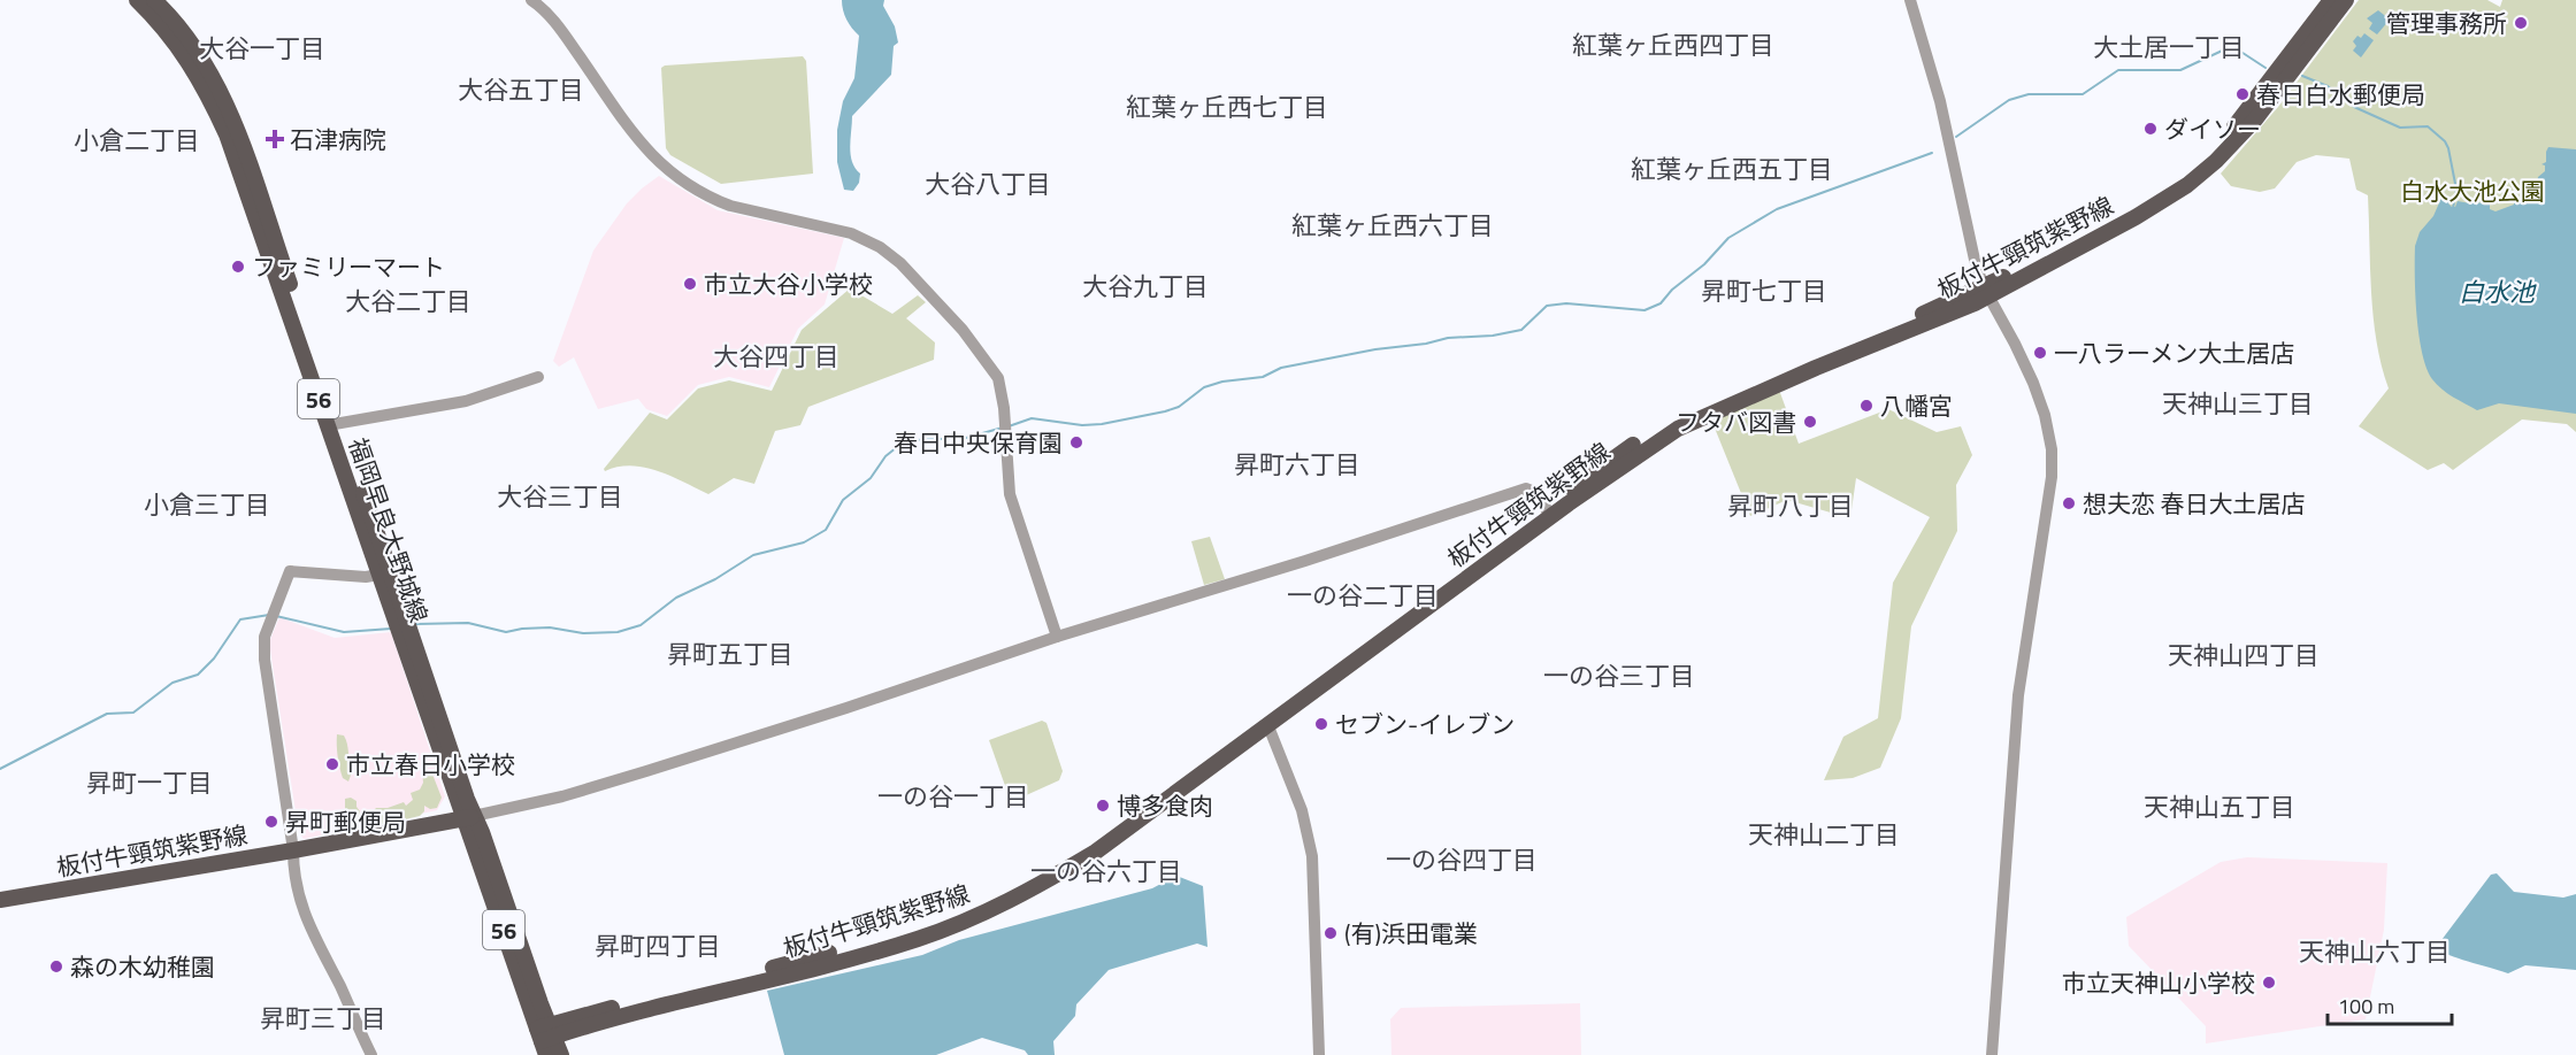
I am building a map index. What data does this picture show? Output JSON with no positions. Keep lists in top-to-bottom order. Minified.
{"streets":{"main road":["板付牛頸筑紫野線","56","福岡早良大野城線"]},"crossings":[["板付牛頸筑紫野線","福岡早良大野城線"]],"districts":["紅葉ヶ丘西四丁目","大土居一丁目","大谷一丁目","大谷五丁目","紅葉ヶ丘西七丁目","小倉二丁目","紅葉ヶ丘西五丁目","大谷八丁目","紅葉ヶ丘西六丁目","大谷九丁目","昇町七丁目","大谷二丁目","大谷四丁目","天神山三丁目","昇町六丁目","大谷三丁目","小倉三丁目","昇町八丁目","一の谷二丁目","昇町五丁目","天神山四丁目","一の谷三丁目","昇町一丁目","一の谷一丁目","天神山五丁目","天神山二丁目","一の谷四丁目","一の谷六丁目","昇町四丁目","天神山六丁目","昇町三丁目"],"water":["白水池"],"parks":["白水大池公園"],"places":{"other":["管理事務所","春日白水郵便局","ダイソー","ファミリーマート","市立大谷小学校","一八ラーメン大土居店","八幡宮","フタバ図書","春日中央保育園","想夫恋 春日大土居店","セブン-イレブン","市立春日小学校","博多食肉","昇町郵便局","(有)浜田電業","森の木幼稚園","市立天神山小学校"],"health":["石津病院"]},"scale_bar":"100 m"}
